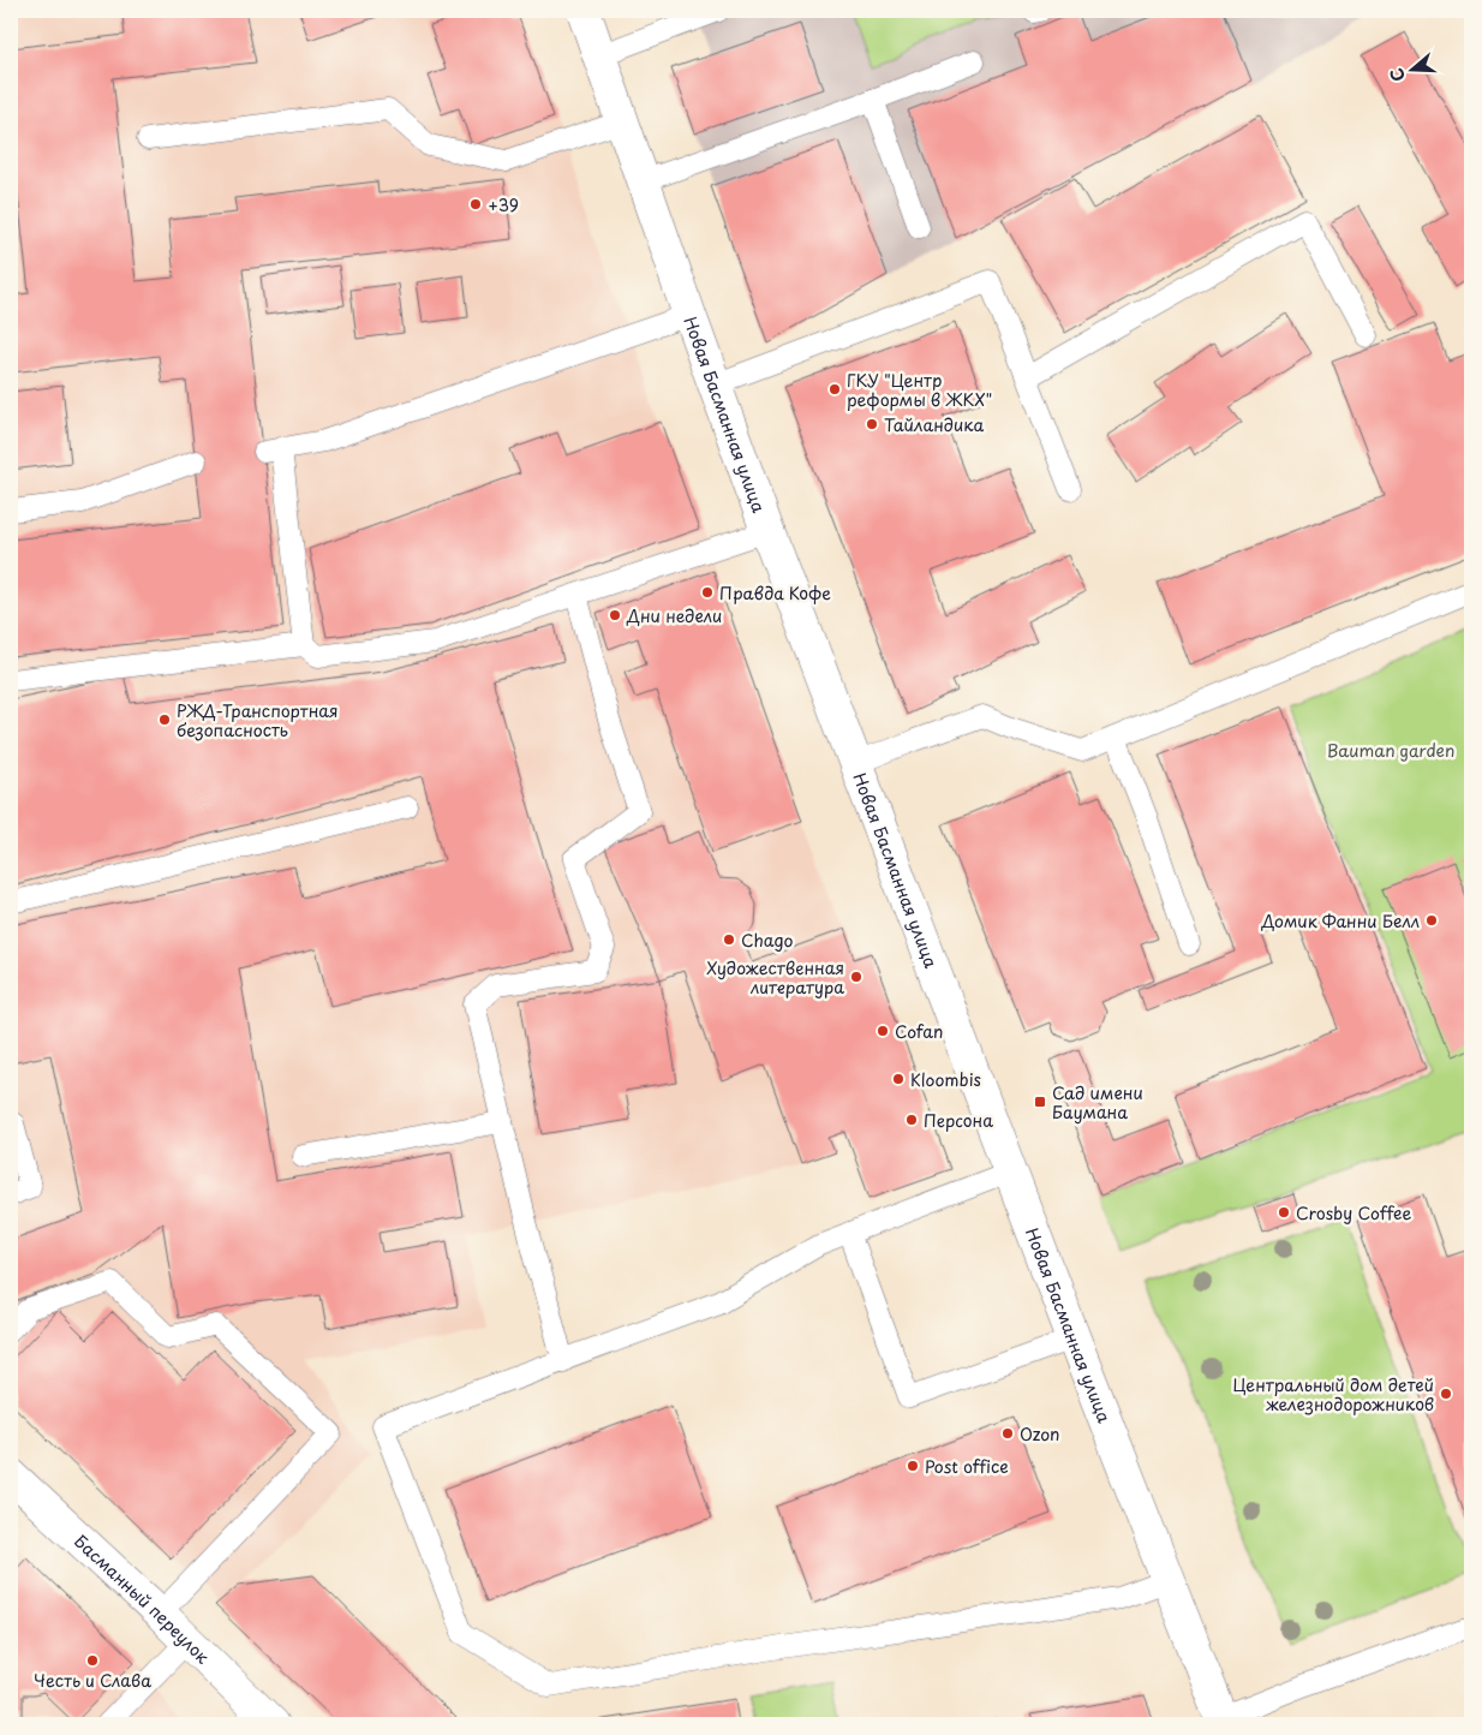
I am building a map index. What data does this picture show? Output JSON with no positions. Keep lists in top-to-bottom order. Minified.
{"streets":{"main road":["Новая Басманная улица","Басманный переулок"]},"parks":["Bauman garden"],"places":{"other":["+39","ГКУ \"Центр реформы в ЖКХ\"","Тайландика","Правда Кофе","Дни недели","РЖД-Транспортная безопасность","Домик Фанни Белл","Chago","Художественная литература","Cofan","Kloombis","Персона","Crosby Coffee","Центральный дом детей железнодорожников","Ozon","Post office","Честь и Слава"],"transit":["Сад имени Баумана"]},"north":"left"}
